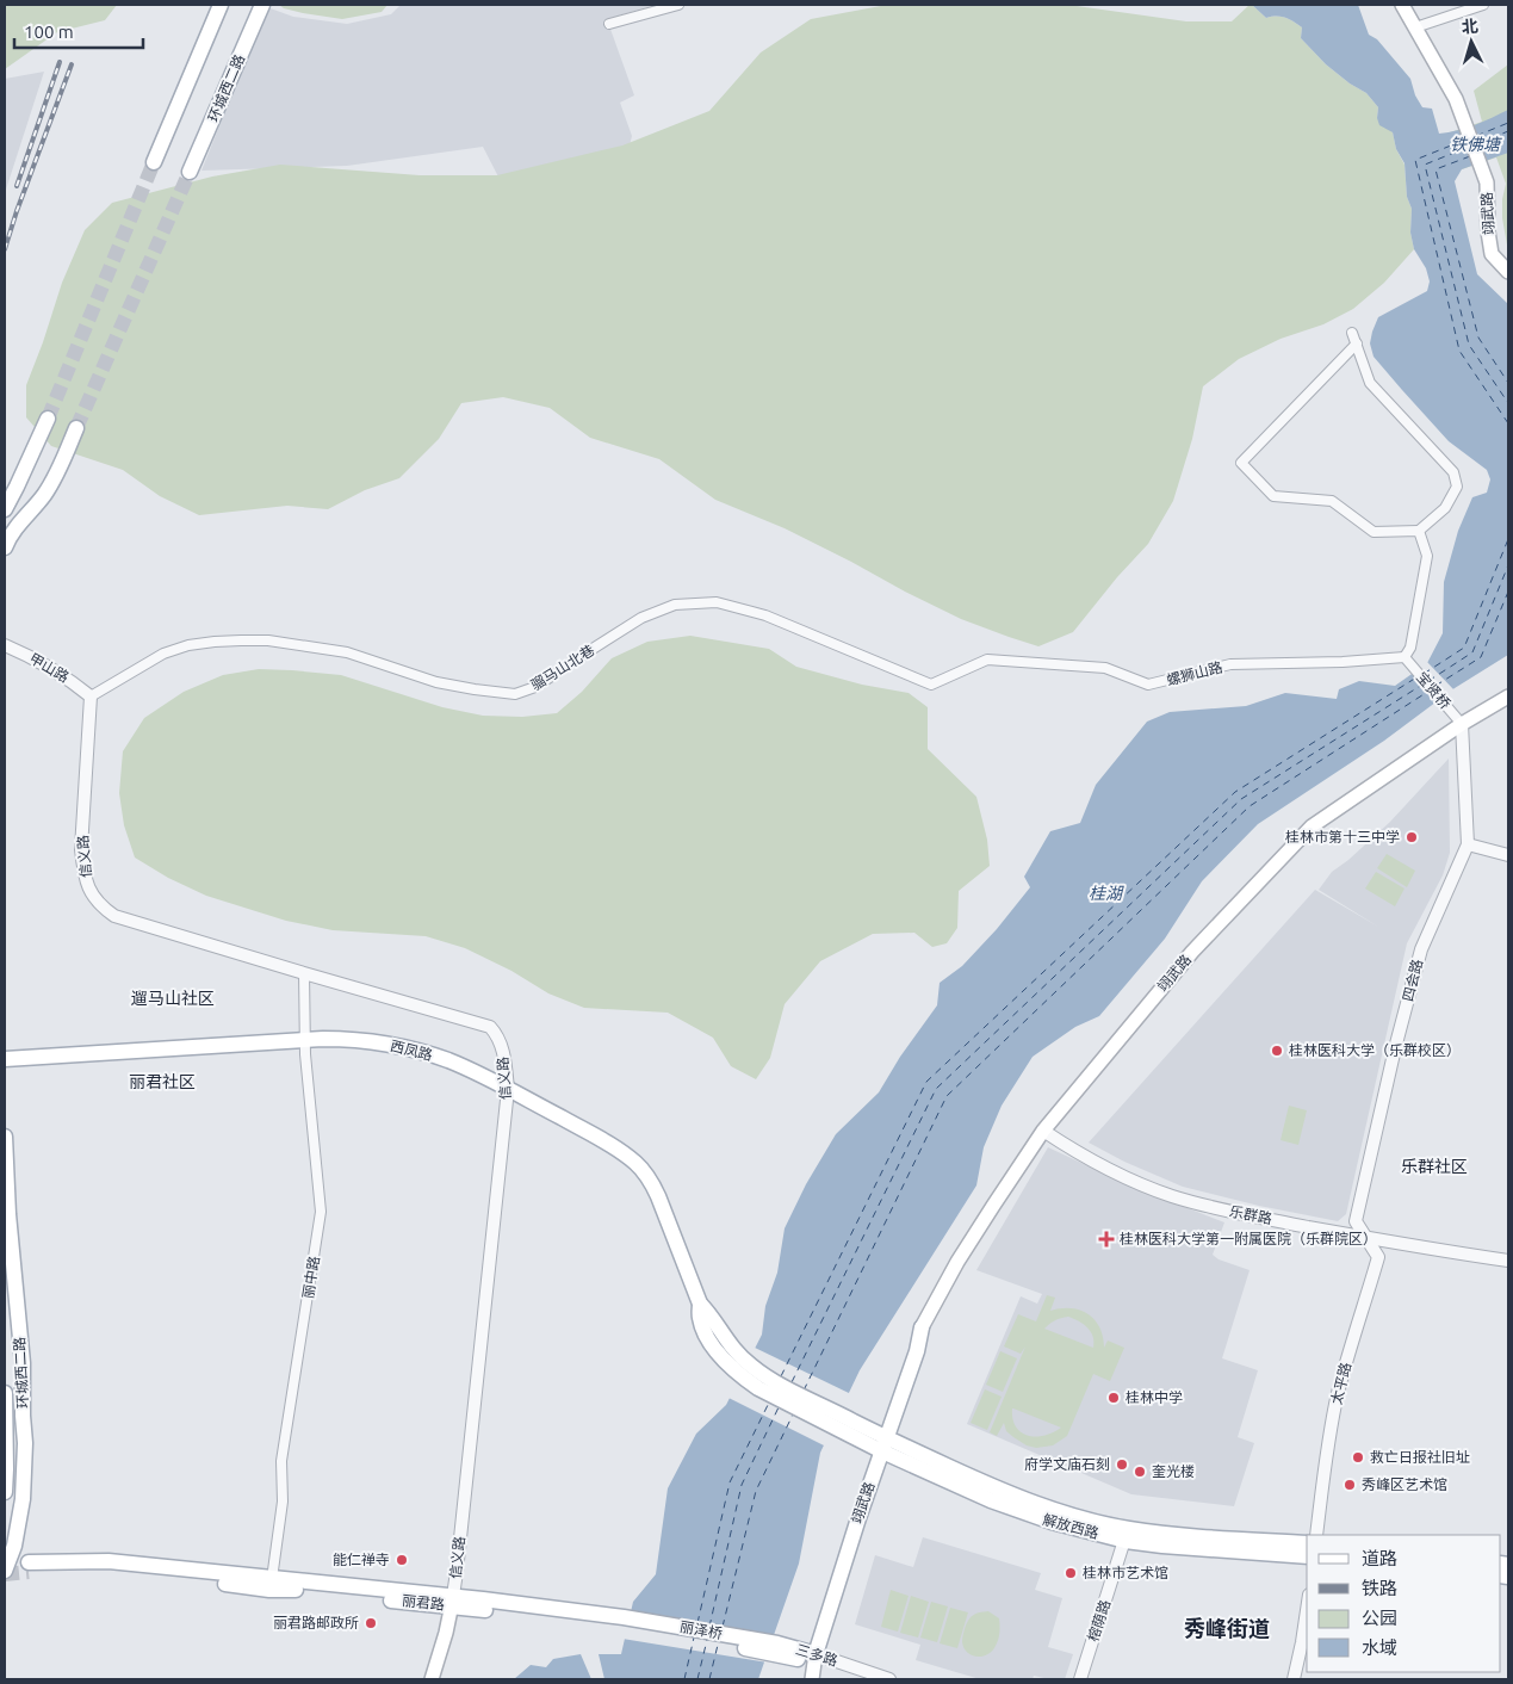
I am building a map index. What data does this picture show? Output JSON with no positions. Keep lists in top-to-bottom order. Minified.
{"streets":{"main road":["环城西二路","翊武路","信义路","西凤路","解放西路","丽君路","丽泽桥","三多路"],"street":["甲山路","骝马山北巷","螺狮山路","宝贤桥","四会路","乐群路","丽中路","太平路","榕荫路"]},"crossings":[["翊武路","宝贤桥"],["翊武路","四会路"],["翊武路","乐群路"],["翊武路","解放西路"],["翊武路","三多路"],["甲山路","骝马山北巷"],["甲山路","信义路"],["骝马山北巷","螺狮山路"],["骝马山北巷","信义路"],["螺狮山路","宝贤桥"],["宝贤桥","四会路"],["信义路","西凤路"],["信义路","丽中路"],["信义路","丽君路"],["四会路","乐群路"],["四会路","太平路"],["西凤路","丽中路"],["西凤路","解放西路"],["乐群路","太平路"],["丽中路","丽君路"],["解放西路","榕荫路"],["丽君路","丽泽桥"],["丽泽桥","三多路"]],"districts":["遛马山社区","丽君社区","乐群社区","秀峰街道"],"water":["铁佛塘","桂湖"],"places":{"other":["桂林市第十三中学","桂林医科大学（乐群校区）","桂林中学","救亡日报社旧址","府学文庙石刻","奎光楼","秀峰区艺术馆","能仁禅寺","桂林市艺术馆","丽君路邮政所"],"health":["桂林医科大学第一附属医院（乐群院区）"]},"legend":["道路","铁路","公园","水域"],"scale_bar":"100 m","north":"top"}
